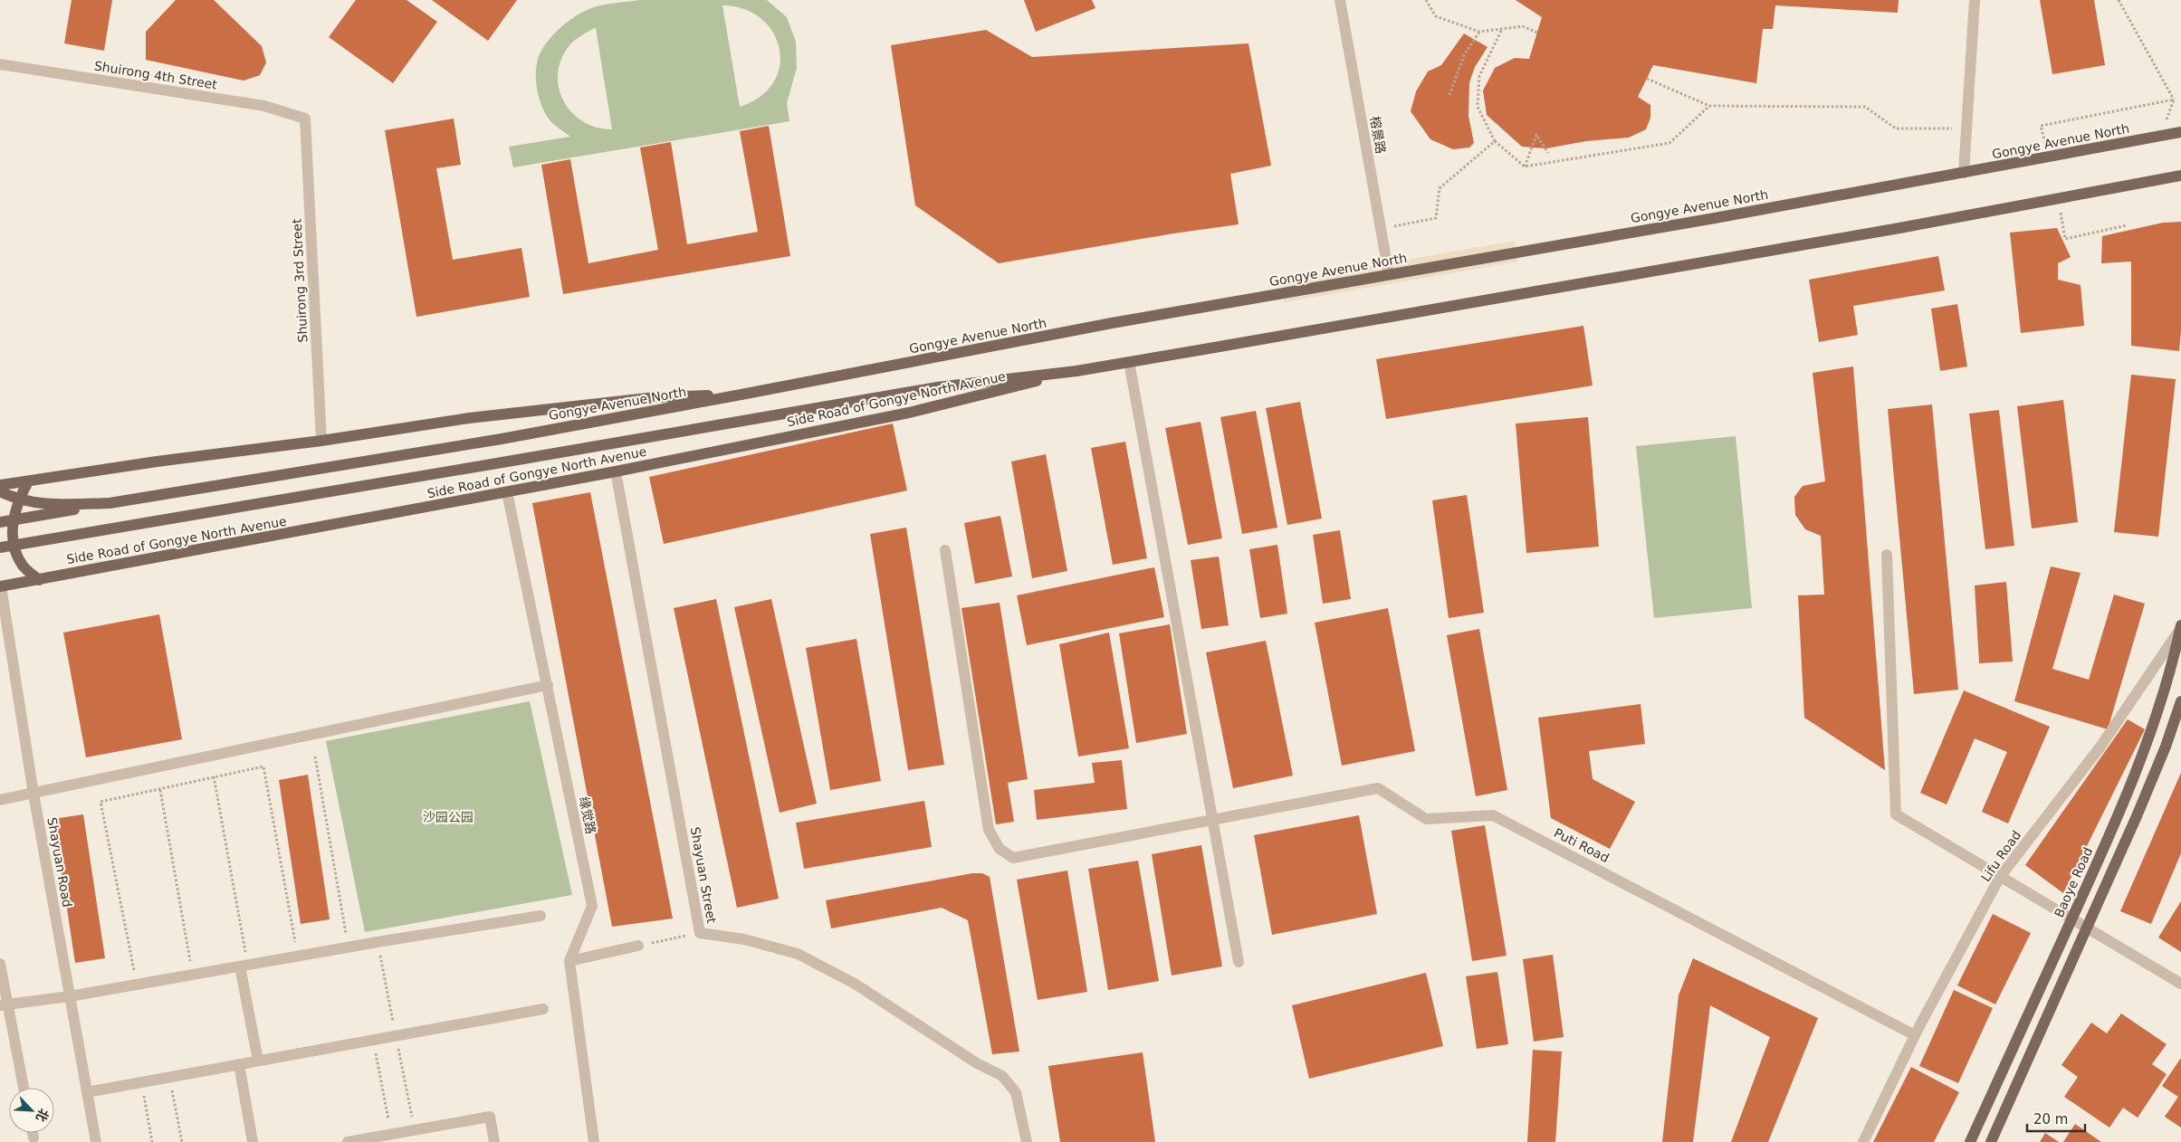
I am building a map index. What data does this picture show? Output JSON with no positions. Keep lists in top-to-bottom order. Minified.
{"streets":{"main road":["Gongye Avenue North","Side Road of Gongye North Avenue","Baoye Road"],"street":["Shuirong 4th Street","榕景路","Shuirong 3rd Street","缘觉路","Puti Road","Lifu Road","Shayuan Road","Shayuan Street"]},"crossings":[["Shuirong 4th Street","Shuirong 3rd Street"],["榕景路","Gongye Avenue North"],["Side Road of Gongye North Avenue","缘觉路"],["Side Road of Gongye North Avenue","Shayuan Road"],["Side Road of Gongye North Avenue","Shayuan Street"],["Puti Road","Lifu Road"],["Lifu Road","Baoye Road"]],"parks":["沙园公园"],"scale_bar":"20 m","north":"bottom right"}
